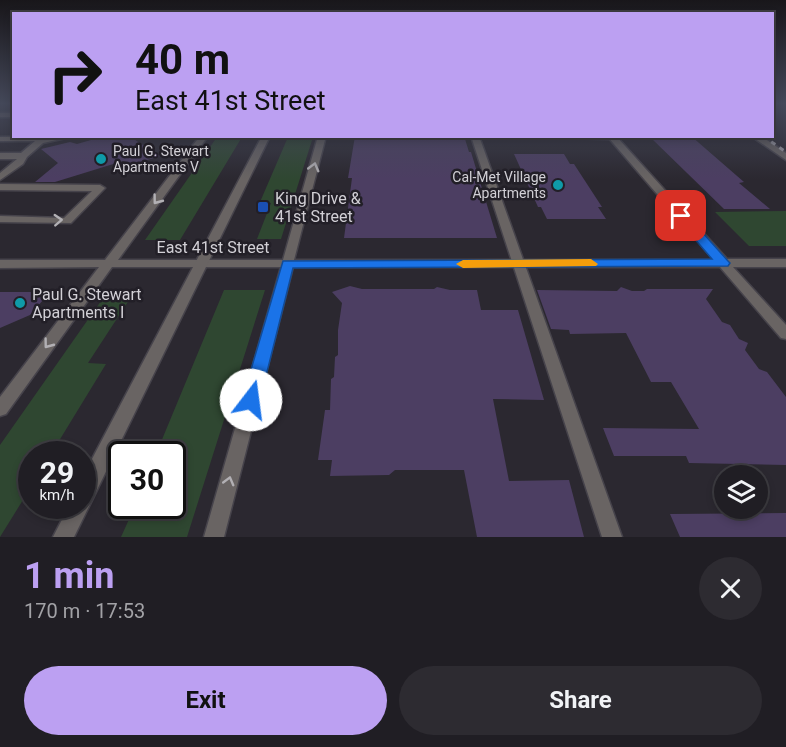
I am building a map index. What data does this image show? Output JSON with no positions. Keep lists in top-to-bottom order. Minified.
{"streets":{"street":["East 41st Street"]},"places":{"other":["Paul G. Stewart Apartments V","Cal-Met Village Apartments","Paul G. Stewart Apartments I"],"transit":["King Drive & 41st Street"]},"page":{"turn":["40 m","East 41st Street"],"speed":"29 km/h","limit":"30","heading":["1 min","170 m · 17:53"],"buttons":["Exit","Share"]}}
